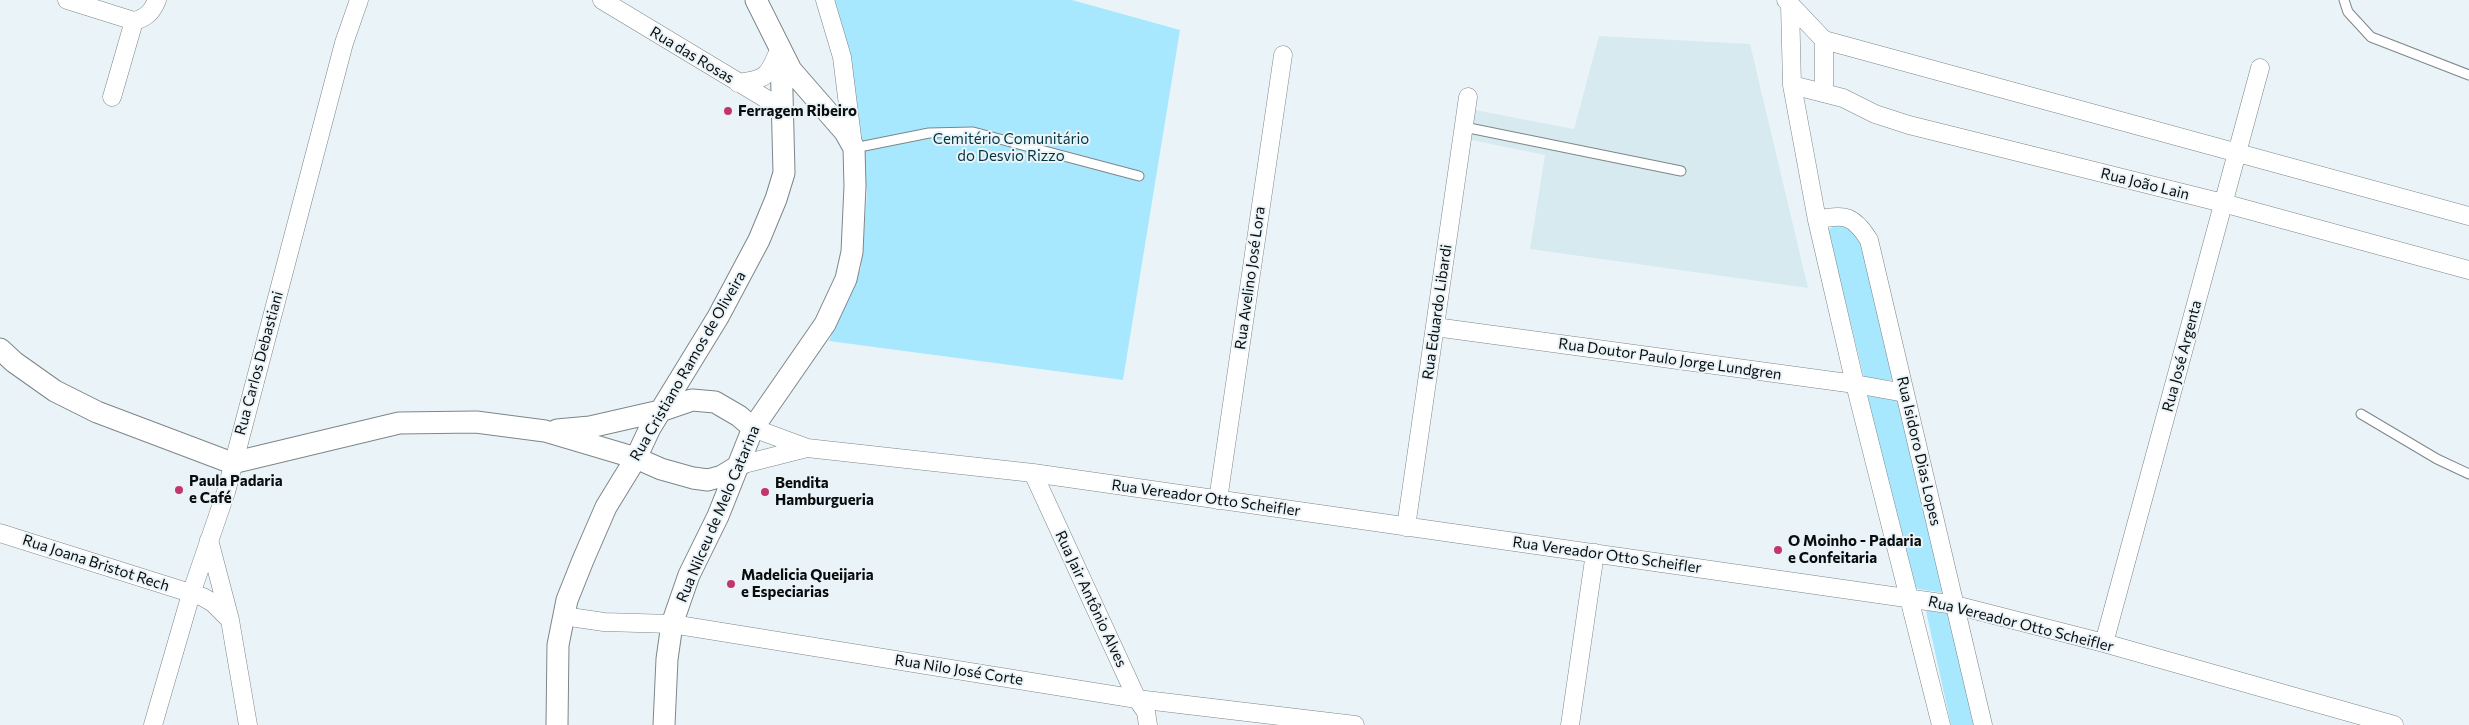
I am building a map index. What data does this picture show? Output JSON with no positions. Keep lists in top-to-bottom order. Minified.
{"streets":{"street":["Rua das Rosas","Rua João Lain","Rua Avelino José Lora","Rua Eduardo Libardi","Rua José Argenta","Rua Doutor Paulo Jorge Lundgren","Rua Carlos Debastiani","Rua Cristiano Ramos de Oliveira","Rua Isidoro Dias Lopes","Rua Vereador Otto Scheifler","Rua Nilceu de Melo Catarina","Rua Joana Bristot Rech","Rua Jair Antônio Alves","Rua Nilo José Corte"]},"crossings":[["Rua das Rosas","Rua Cristiano Ramos de Oliveira"],["Rua João Lain","Rua José Argenta"],["Rua Avelino José Lora","Rua Vereador Otto Scheifler"],["Rua Eduardo Libardi","Rua Doutor Paulo Jorge Lundgren"],["Rua Eduardo Libardi","Rua Vereador Otto Scheifler"],["Rua José Argenta","Rua Vereador Otto Scheifler"],["Rua Doutor Paulo Jorge Lundgren","Rua Isidoro Dias Lopes"],["Rua Carlos Debastiani","Rua Joana Bristot Rech"],["Rua Cristiano Ramos de Oliveira","Rua Vereador Otto Scheifler"],["Rua Cristiano Ramos de Oliveira","Rua Nilceu de Melo Catarina"],["Rua Cristiano Ramos de Oliveira","Rua Nilo José Corte"],["Rua Isidoro Dias Lopes","Rua Vereador Otto Scheifler"],["Rua Vereador Otto Scheifler","Rua Nilceu de Melo Catarina"],["Rua Vereador Otto Scheifler","Rua Jair Antônio Alves"],["Rua Nilceu de Melo Catarina","Rua Nilo José Corte"],["Rua Jair Antônio Alves","Rua Nilo José Corte"]],"parks":["Cemitério Comunitário do Desvio Rizzo"],"places":["Ferragem Ribeiro","Paula Padaria e Café","Bendita Hamburgueria","O Moinho - Padaria e Confeitaria","Madelicia Queijaria e Especiarias"]}
